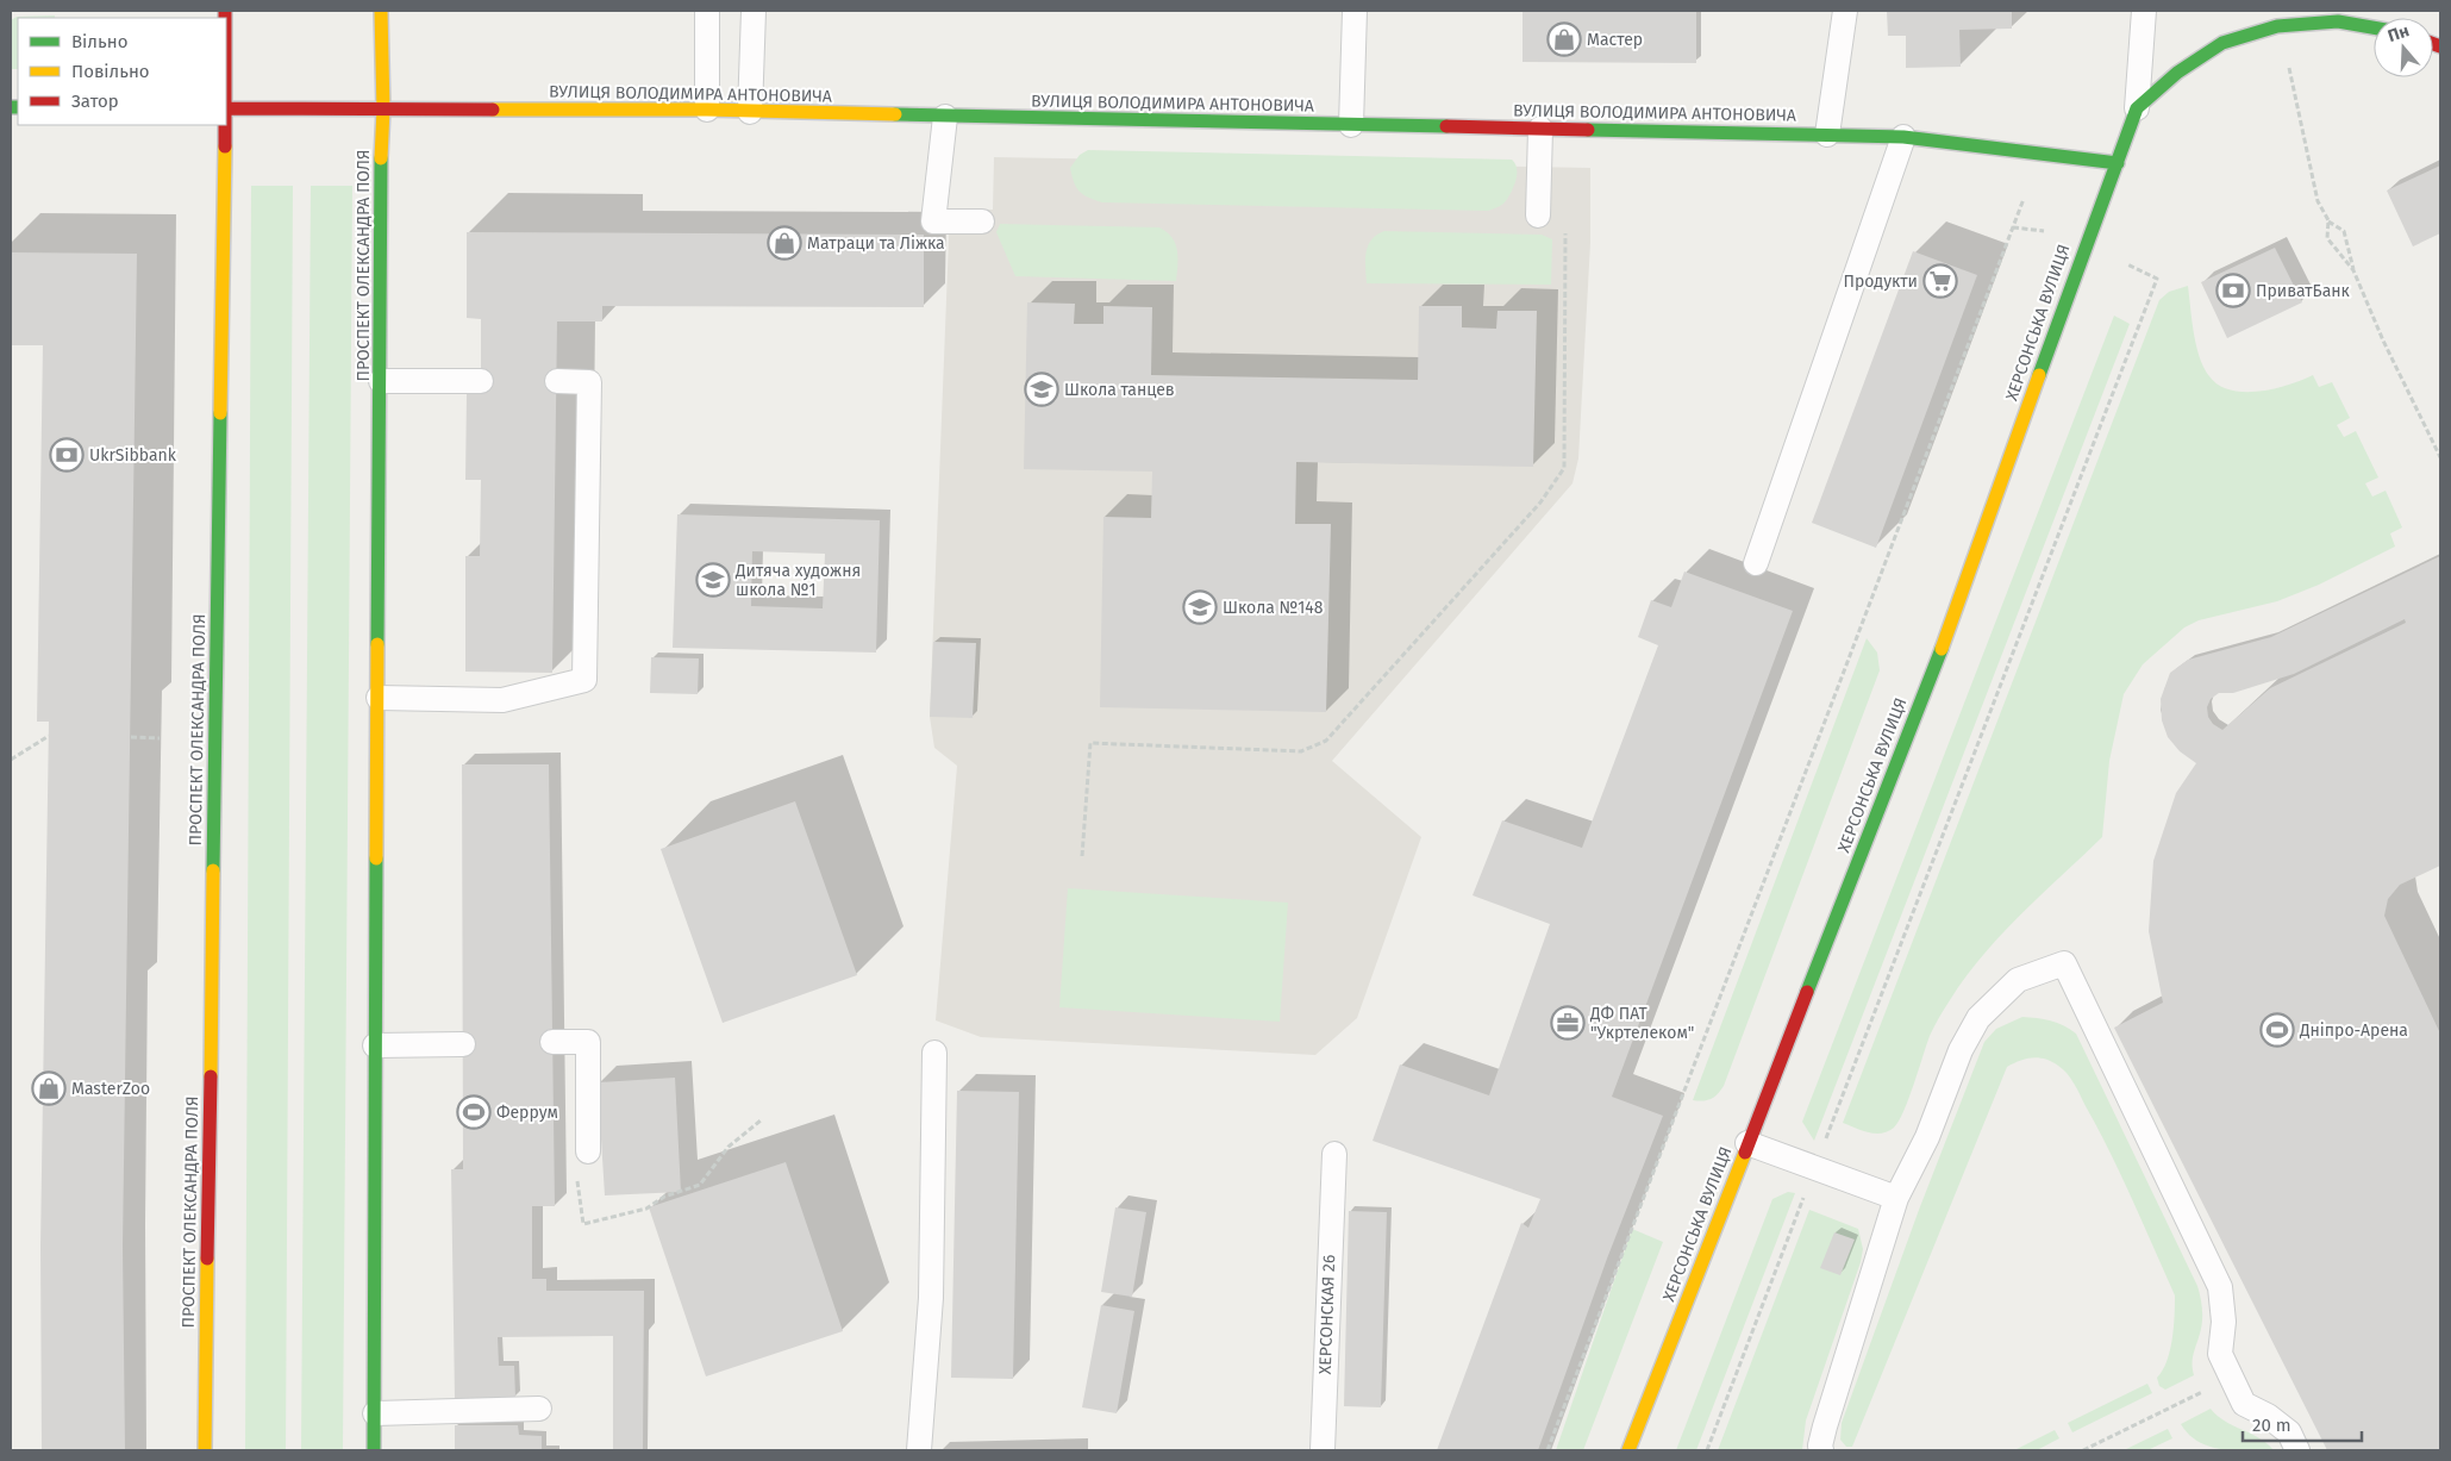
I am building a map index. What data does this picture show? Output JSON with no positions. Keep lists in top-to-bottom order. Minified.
{"streets":{"street":["ВУЛИЦЯ ВОЛОДИМИРА АНТОНОВИЧА","ПРОСПЕКТ ОЛЕКСАНДРА ПОЛЯ","ХЕРСОНСЬКА ВУЛИЦЯ"],"lane":["ХЕРСОНСКАЯ 26"]},"crossings":[["ВУЛИЦЯ ВОЛОДИМИРА АНТОНОВИЧА","ПРОСПЕКТ ОЛЕКСАНДРА ПОЛЯ"],["ВУЛИЦЯ ВОЛОДИМИРА АНТОНОВИЧА","ХЕРСОНСЬКА ВУЛИЦЯ"]],"places":{"shop":["Мастер","Матраци та Ліжка","MasterZoo"],"supermarket":["Продукти"],"bank":["ПриватБанк","UkrSibbank"],"school or university":["Школа танцев","Дитяча художня школа №1","Школа №148"],"office":["ДФ ПАТ \"Укртелеком\""],"sports":["Дніпро-Арена","Феррум"]},"legend":["Вільно","Повільно","Затор"],"scale_bar":"20 m","north":"top"}
